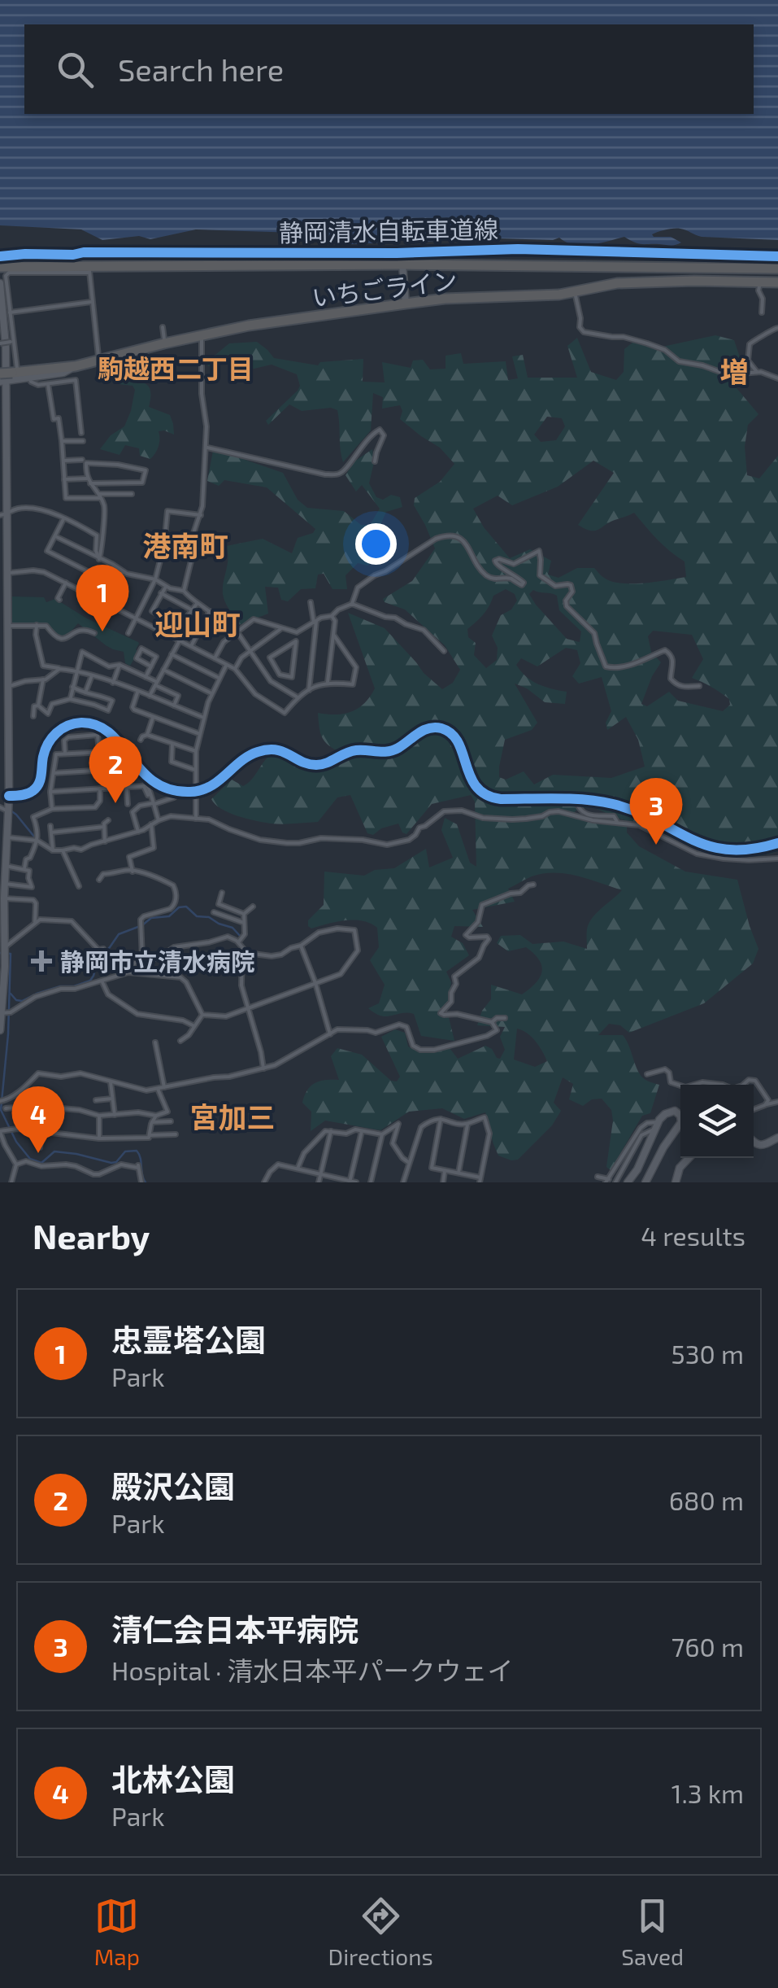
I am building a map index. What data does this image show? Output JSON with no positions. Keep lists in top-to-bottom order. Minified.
{"streets":{"highway":["いちごライン"],"cycle path":["静岡清水自転車道線"]},"districts":["駒越西二丁目","増","港南町","迎山町","宮加三"],"places":{"health":["静岡市立清水病院"]},"page":{"search":"Search here","pins":["1","2","3","4"],"heading":["Nearby","4 results"],"list":[{"mark":"1","name":"忠霊塔公園","note":"Park","value":"530 m"},{"mark":"2","name":"殿沢公園","note":"Park","value":"680 m"},{"mark":"3","name":"清仁会日本平病院","note":"Hospital · 清水日本平パークウェイ","value":"760 m"},{"mark":"4","name":"北林公園","note":"Park","value":"1.3 km"}],"nav":["Map","Directions","Saved"]}}
